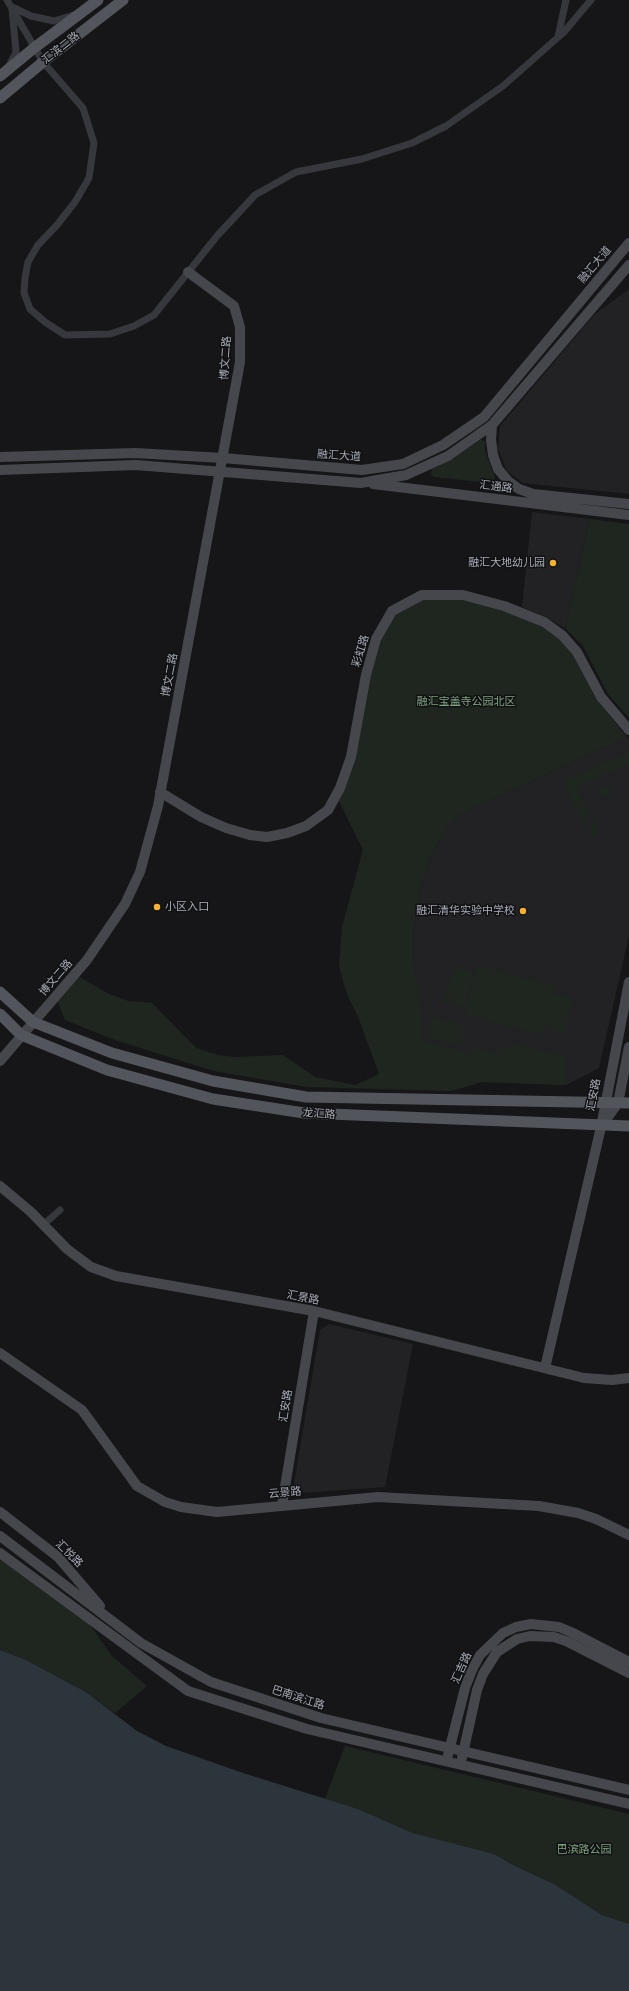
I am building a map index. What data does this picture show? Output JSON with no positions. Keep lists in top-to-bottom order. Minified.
{"streets":{"main road":["汇滨二路","龙汇路"],"street":["融汇大道","博文二路","汇通路","彩虹路","汇安路","汇景路","云景路","汇悦路","汇吉路","巴南滨江路"]},"crossings":[["融汇大道","博文二路"],["博文二路","彩虹路"],["博文二路","龙汇路"],["汇安路","龙汇路"],["汇安路","汇景路"],["汇安路","云景路"],["汇悦路","巴南滨江路"],["汇吉路","巴南滨江路"]],"parks":["融汇宝盖寺公园北区","巴滨路公园"],"places":["融汇大地幼儿园","小区入口","融汇清华实验中学校"]}
